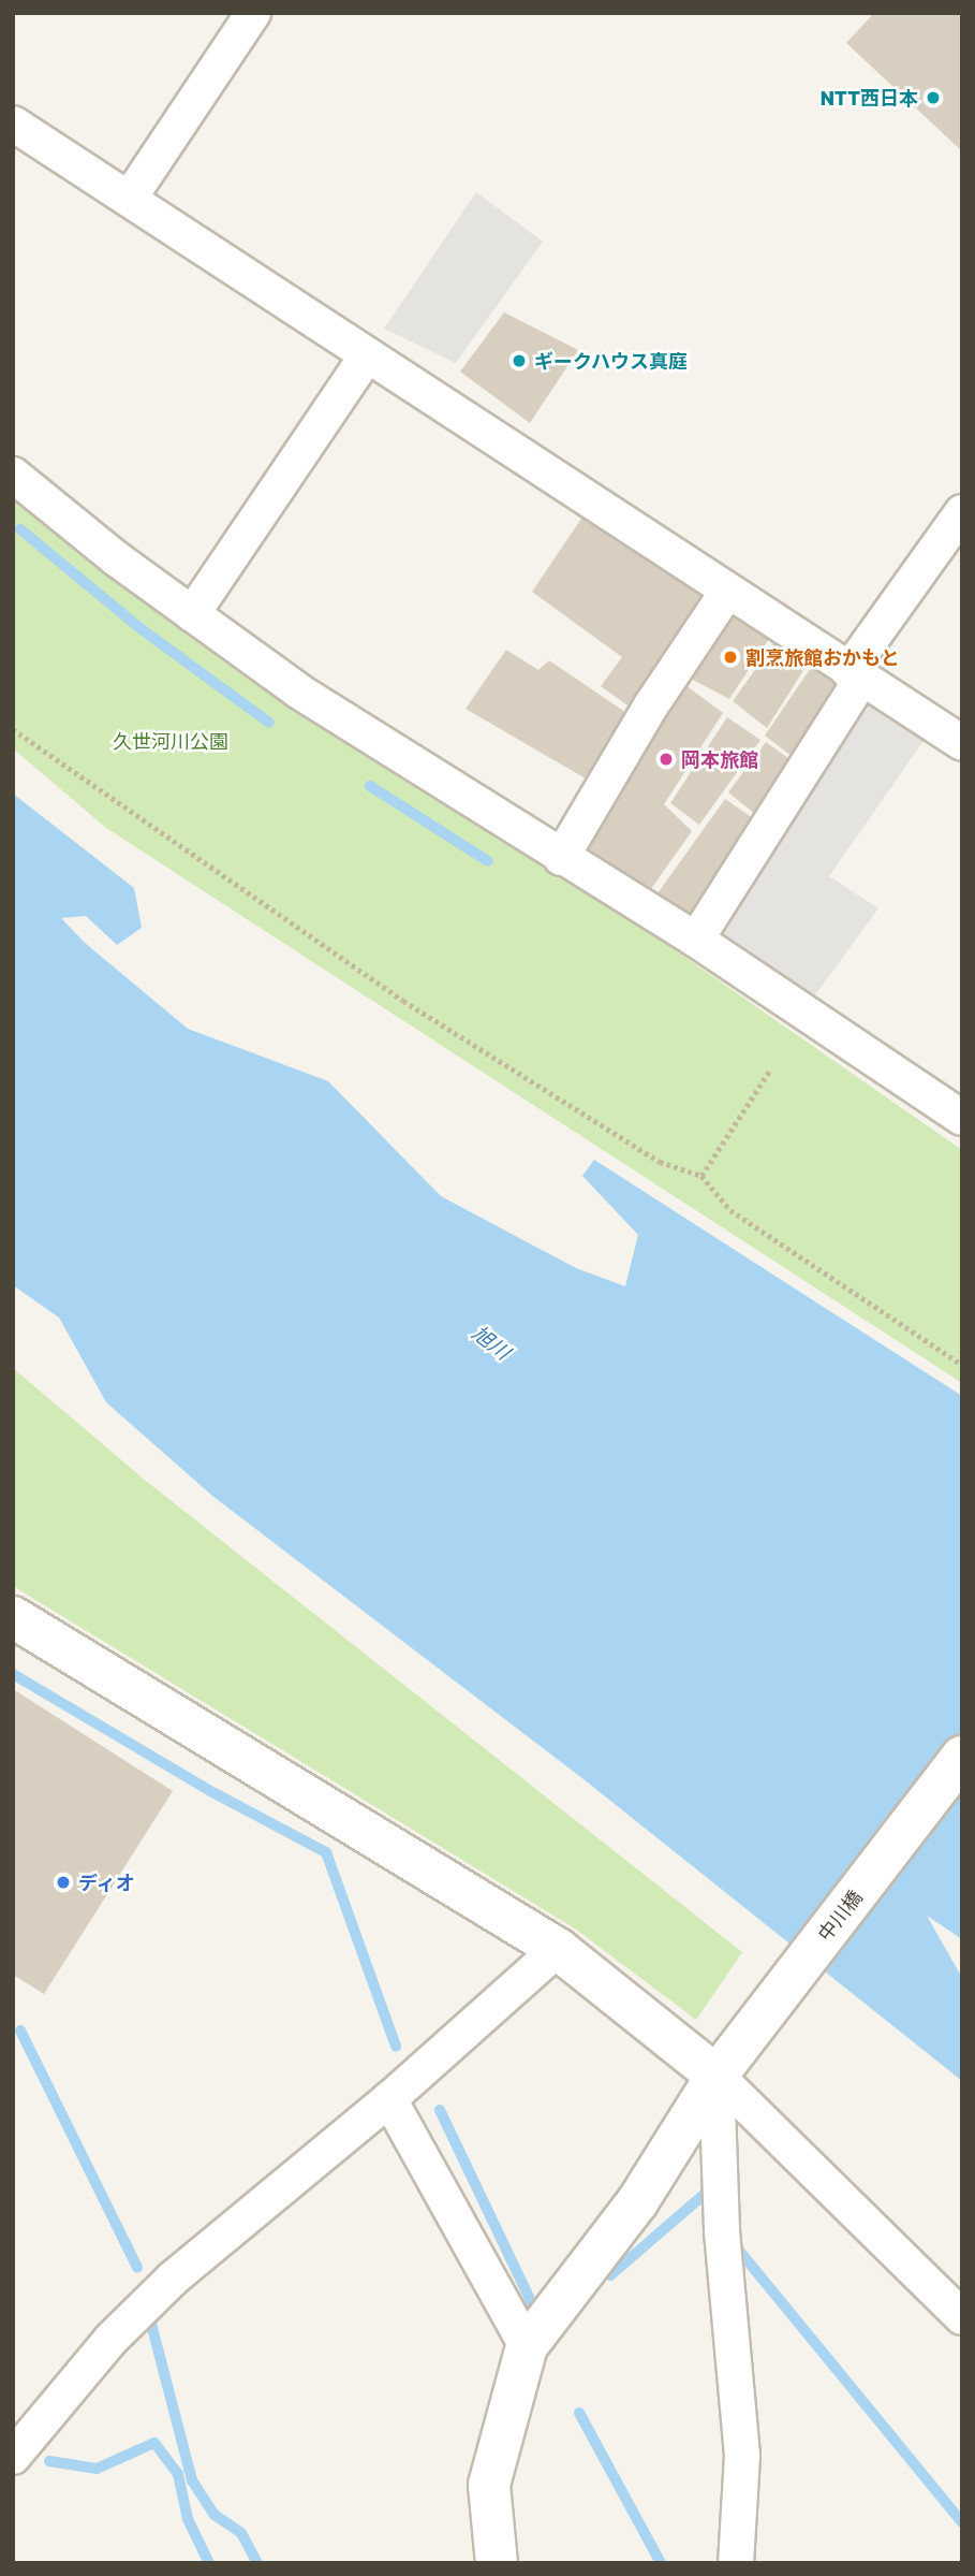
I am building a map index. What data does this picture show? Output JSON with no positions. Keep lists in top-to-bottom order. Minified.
{"streets":{"street":["中川橋"]},"water":["旭川"],"parks":["久世河川公園"],"places":["NTT西日本","ギークハウス真庭","割烹旅館おかもと","岡本旅館","ディオ"]}
